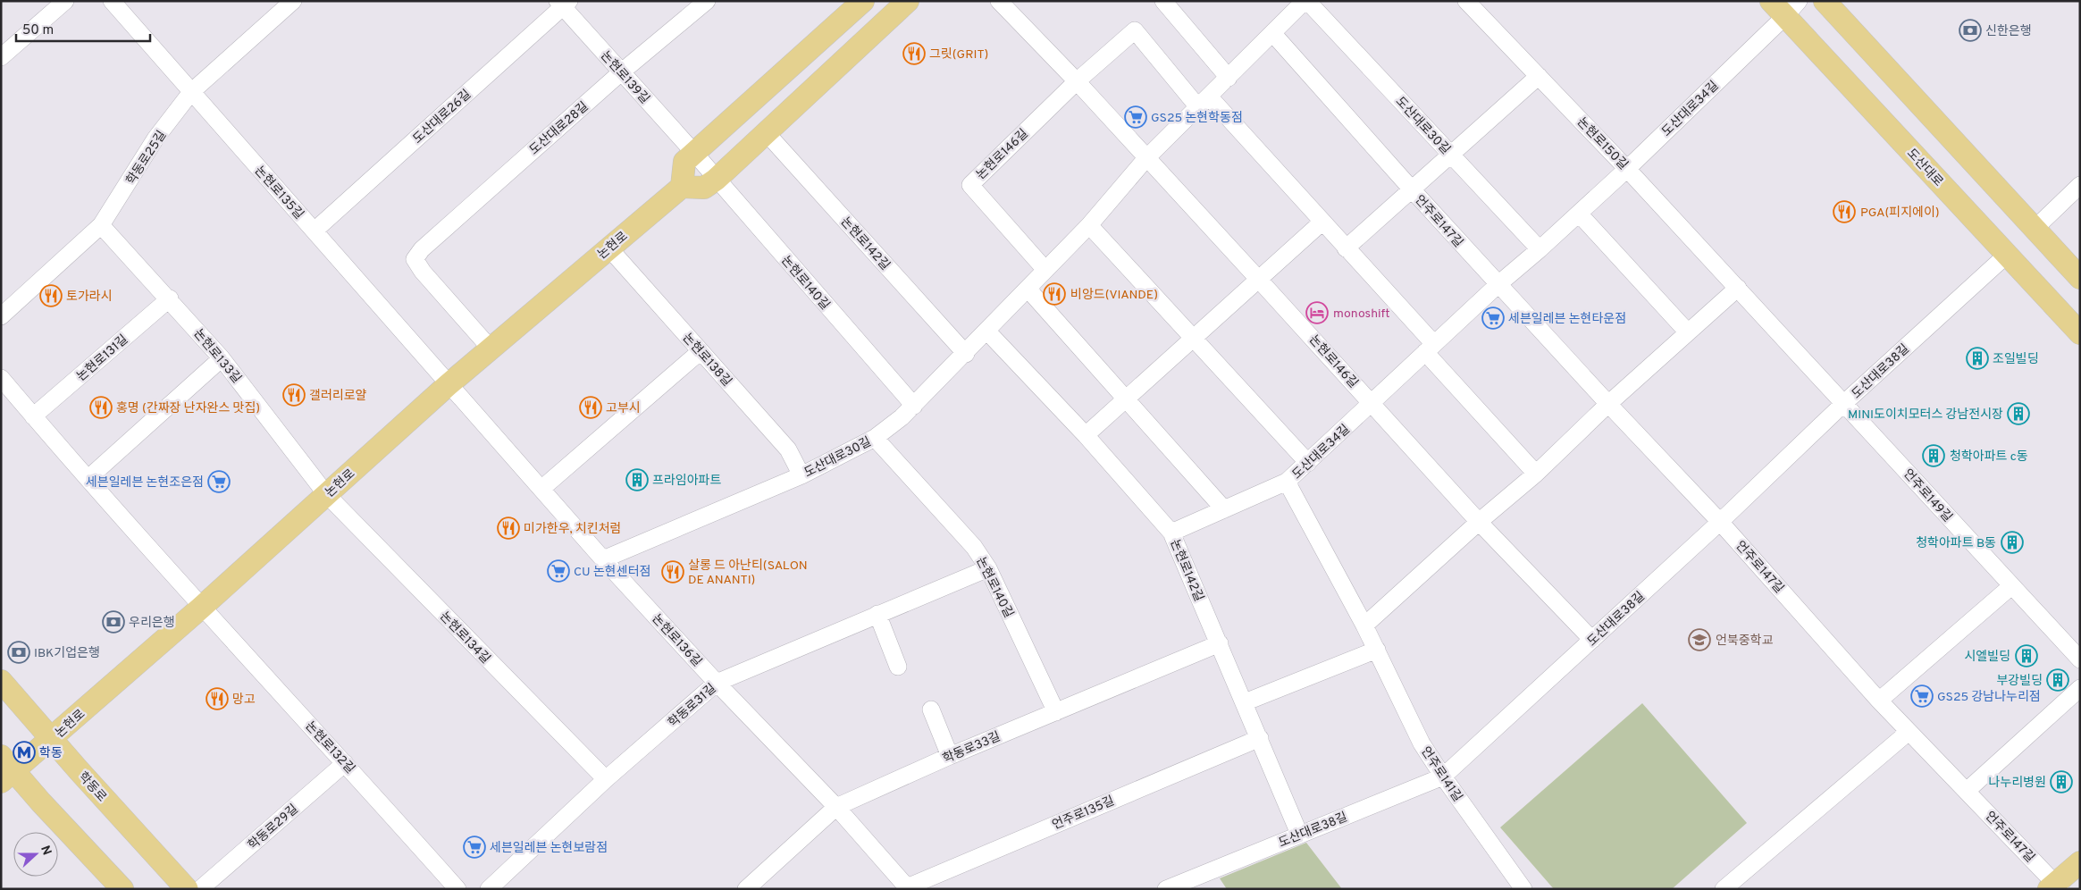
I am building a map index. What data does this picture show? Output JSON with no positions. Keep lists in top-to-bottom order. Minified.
{"streets":{"main road":["도산대로","논현로","학동로"],"street":["논현로139길","도산대로34길","도산대로26길","도산대로30길","도산대로28길","논현로150길","논현로146길","학동로25길","논현로135길","언주로147길","논현로142길","논현로140길","논현로133길","논현로131길","논현로138길","도산대로38길","언주로149길","논현로134길","논현로136길","학동로31길","논현로132길","학동로33길","언주로141길","언주로135길","학동로29길"]},"crossings":[["논현로139길","도산대로26길"],["논현로139길","도산대로28길"],["논현로139길","논현로140길"],["도산대로34길","도산대로30길"],["도산대로34길","논현로150길"],["도산대로34길","논현로146길"],["도산대로34길","도산대로"],["도산대로34길","언주로147길"],["도산대로34길","논현로142길"],["도산대로34길","언주로141길"],["도산대로26길","논현로135길"],["도산대로30길","논현로146길"],["도산대로30길","언주로147길"],["도산대로30길","논현로142길"],["도산대로30길","논현로140길"],["도산대로30길","논현로138길"],["도산대로30길","논현로136길"],["도산대로28길","논현로"],["논현로150길","도산대로38길"],["논현로150길","언주로149길"],["논현로146길","도산대로38길"],["학동로25길","논현로135길"],["학동로25길","논현로133길"],["도산대로","도산대로38길"],["논현로135길","논현로"],["논현로135길","논현로136길"],["언주로147길","도산대로38길"],["논현로142길","도산대로38길"],["논현로142길","학동로33길"],["논현로142길","언주로135길"],["논현로","논현로133길"],["논현로","논현로138길"],["논현로","논현로134길"],["논현로","논현로136길"],["논현로","논현로132길"],["논현로","학동로"],["논현로140길","학동로31길"],["논현로140길","학동로33길"],["논현로133길","논현로131길"],["논현로133길","논현로134길"],["도산대로38길","언주로149길"],["도산대로38길","언주로141길"],["논현로134길","학동로31길"],["논현로136길","학동로31길"],["논현로136길","학동로33길"],["논현로136길","언주로135길"],["논현로132길","학동로29길"],["학동로33길","언주로135길"]],"places":{"bank":["신한은행","우리은행","IBK기업은행"],"restaurant":["그릿(GRIT)","PGA(피지에이)","비앙드(VIANDE)","토가라시","갤러리로얄","홍명 (간짜장 난자완스 맛집)","고부시","미가한우, 치킨처럼","살롱 드 아난티(SALON DE ANANTI)","망고"],"supermarket":["GS25 논현학동점","세븐일레븐 논현타운점","세븐일레븐 논현조은점","CU 논현센터점","GS25 강남나누리점","세븐일레븐 논현보람점"],"hotel":["monoshift"],"building":["조일빌딩","MINI도이치모터스 강남전시장","청학아파트 c동","프라임아파트","청학아파트 B동","시엘빌딩","부강빌딩","나누리병원"],"school or university":["언북중학교"],"metro station":["학동"]},"scale_bar":"50 m","north":"right"}
